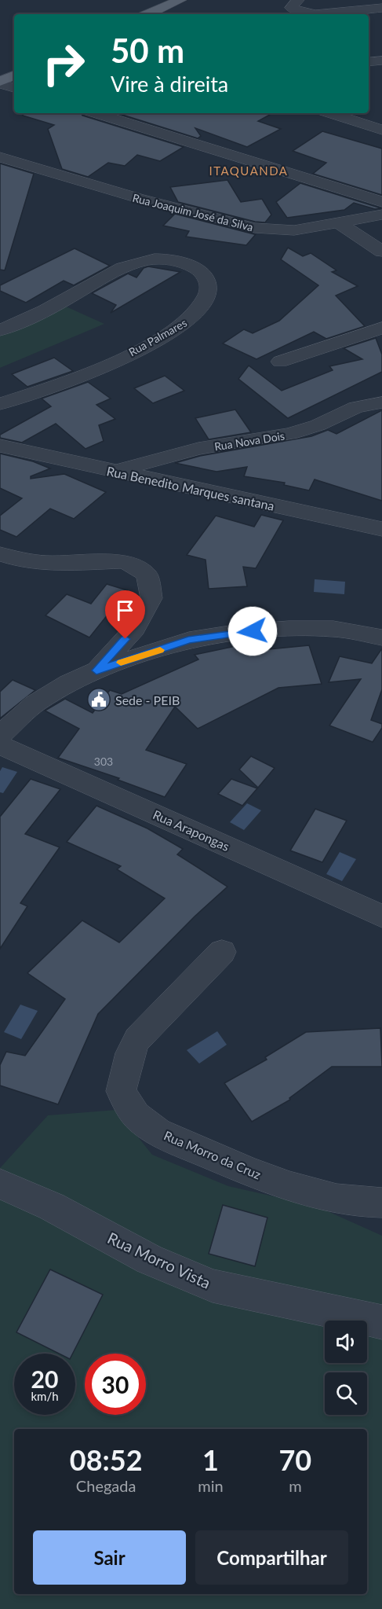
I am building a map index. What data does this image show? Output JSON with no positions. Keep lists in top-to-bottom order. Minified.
{"streets":{"street":["Rua Joaquim José da Silva","Rua Palmares","Rua Nova Dois","Rua Benedito Marques santana","Rua Arapongas","Rua Morro da Cruz","Rua Morro Vista"]},"crossings":[["Rua Nova Dois","Rua Benedito Marques santana"]],"districts":["ITAQUANDA"],"places":{"public building":["Sede - PEIB"]},"house_numbers":["303"],"page":{"turn":["50 m","Vire à direita"],"speed":"20 km/h","limit":"30","eta":["08:52","Chegada","1","min","70","m"],"buttons":["Sair","Compartilhar"]}}
